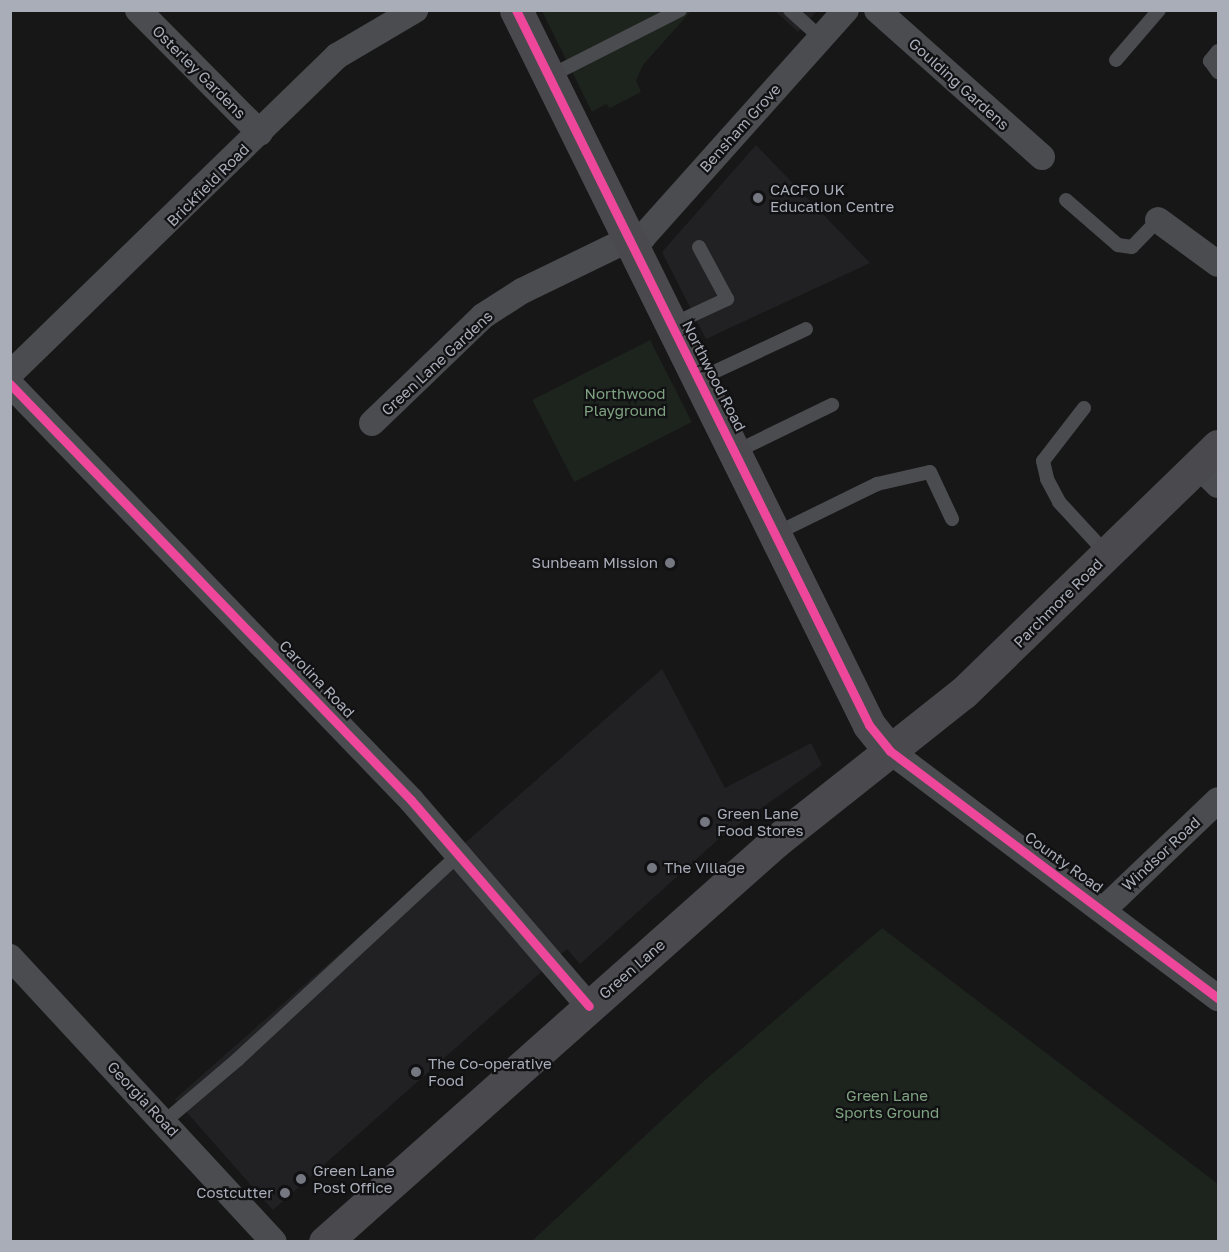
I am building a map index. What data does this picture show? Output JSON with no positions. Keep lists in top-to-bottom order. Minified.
{"streets":{"main road":["Northwood Road","Parchmore Road","Green Lane"],"street":["Osterley Gardens","Goulding Gardens","Bensham Grove","Brickfield Road","Green Lane Gardens","Carolina Road","Windsor Road","County Road","Georgia Road"]},"crossings":[["Osterley Gardens","Brickfield Road"],["Bensham Grove","Green Lane Gardens"],["Bensham Grove","Northwood Road"],["Green Lane Gardens","Northwood Road"],["Northwood Road","Parchmore Road"],["Northwood Road","County Road"],["Northwood Road","Green Lane"],["Parchmore Road","County Road"],["Parchmore Road","Green Lane"],["Carolina Road","Green Lane"],["Windsor Road","County Road"],["County Road","Green Lane"]],"parks":["Northwood Playground","Green Lane Sports Ground"],"places":["CACFO UK Education Centre","Sunbeam Mission","Green Lane Food Stores","The Village","The Co-operative Food","Green Lane Post Office","Costcutter"]}
